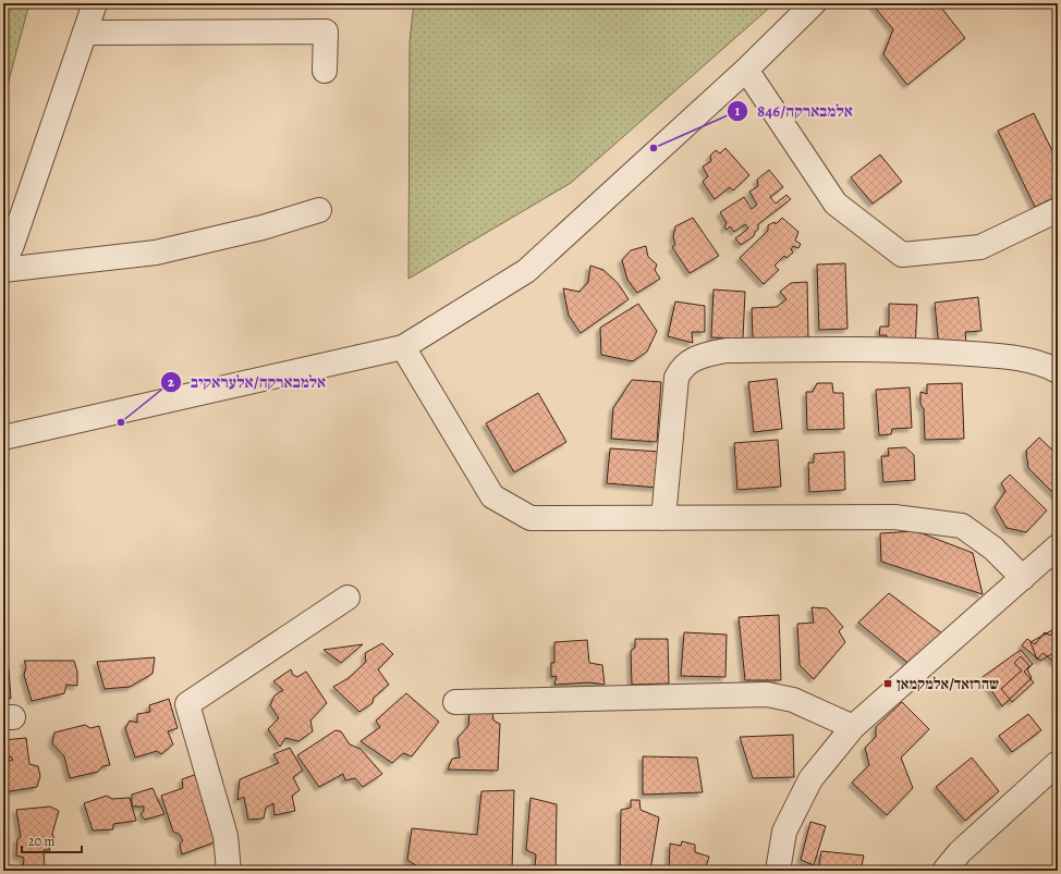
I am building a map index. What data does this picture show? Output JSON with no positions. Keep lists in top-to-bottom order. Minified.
{"places":{"other":["אלמבארקה/846","אלמבארקה/אלעראקיב"],"transit":["שהרזאד/אלמקמאן"]},"scale_bar":"20 m"}
